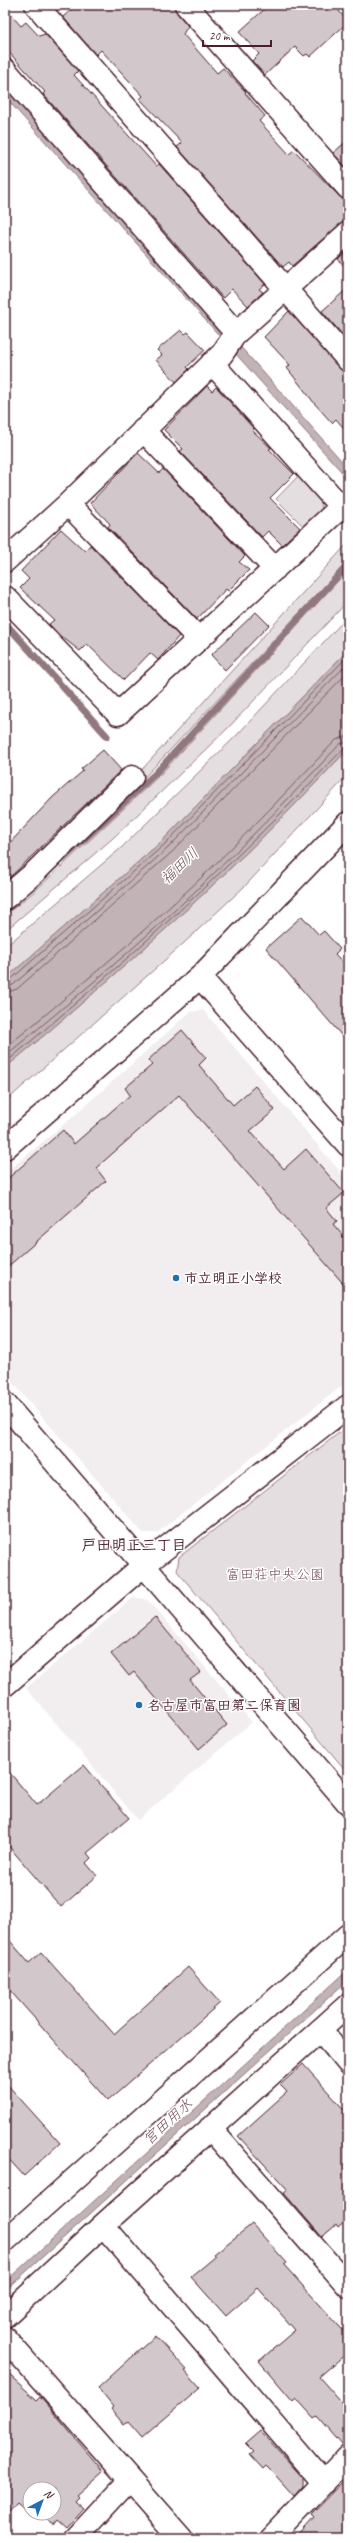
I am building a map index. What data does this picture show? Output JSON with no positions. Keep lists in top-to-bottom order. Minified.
{"districts":["戸田明正三丁目"],"water":["福田川","宮田用水"],"parks":["富田荘中央公園"],"places":["市立明正小学校","名古屋市富田第二保育園"],"scale_bar":"20 m","north":"top right"}
